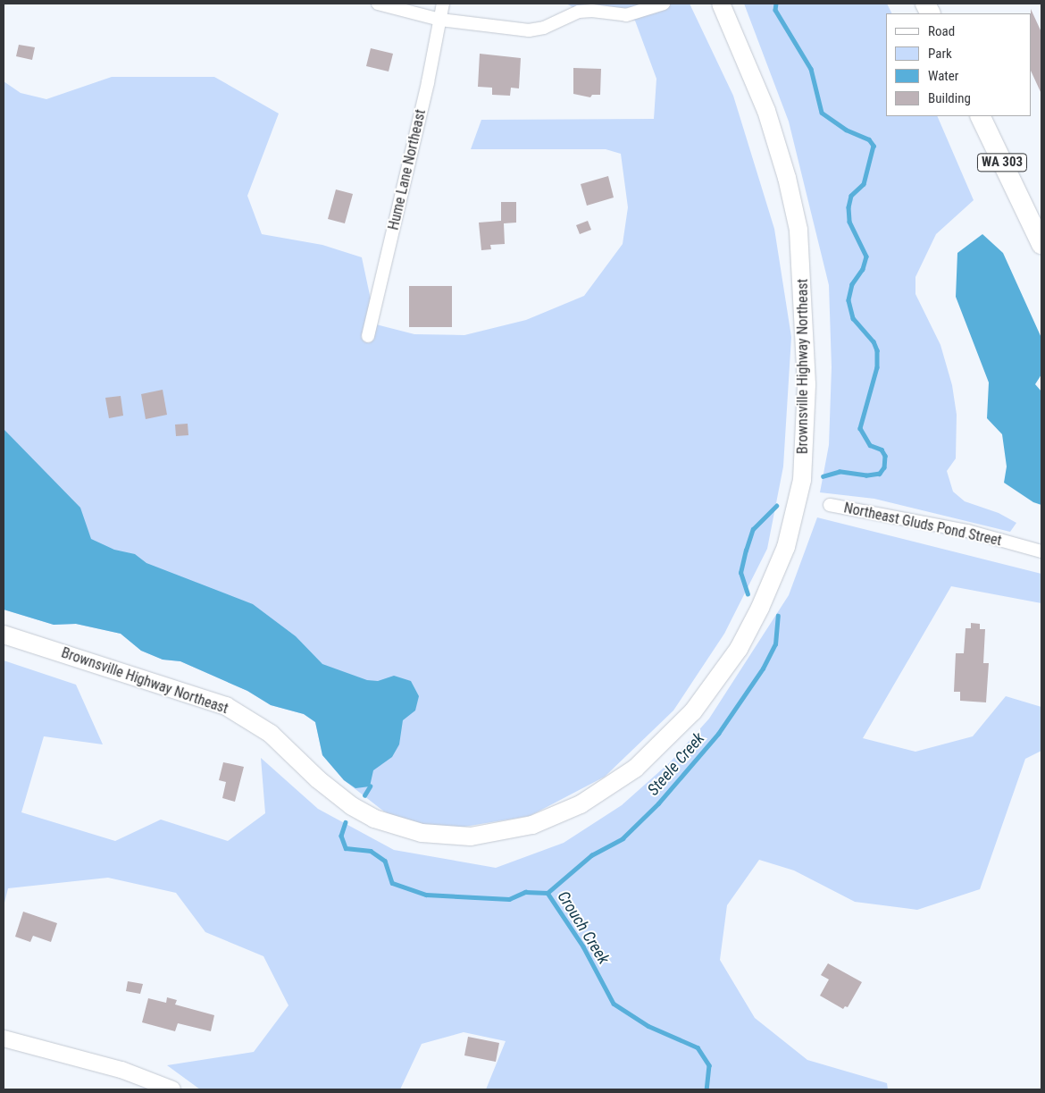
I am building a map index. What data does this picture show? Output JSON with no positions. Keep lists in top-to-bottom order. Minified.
{"streets":{"highway":["WA 303"],"main road":["Brownsville Highway Northeast"],"street":["Hume Lane Northeast","Northeast Gluds Pond Street"]},"water":["Steele Creek","Crouch Creek"],"legend":["Road","Park","Water","Building"]}
